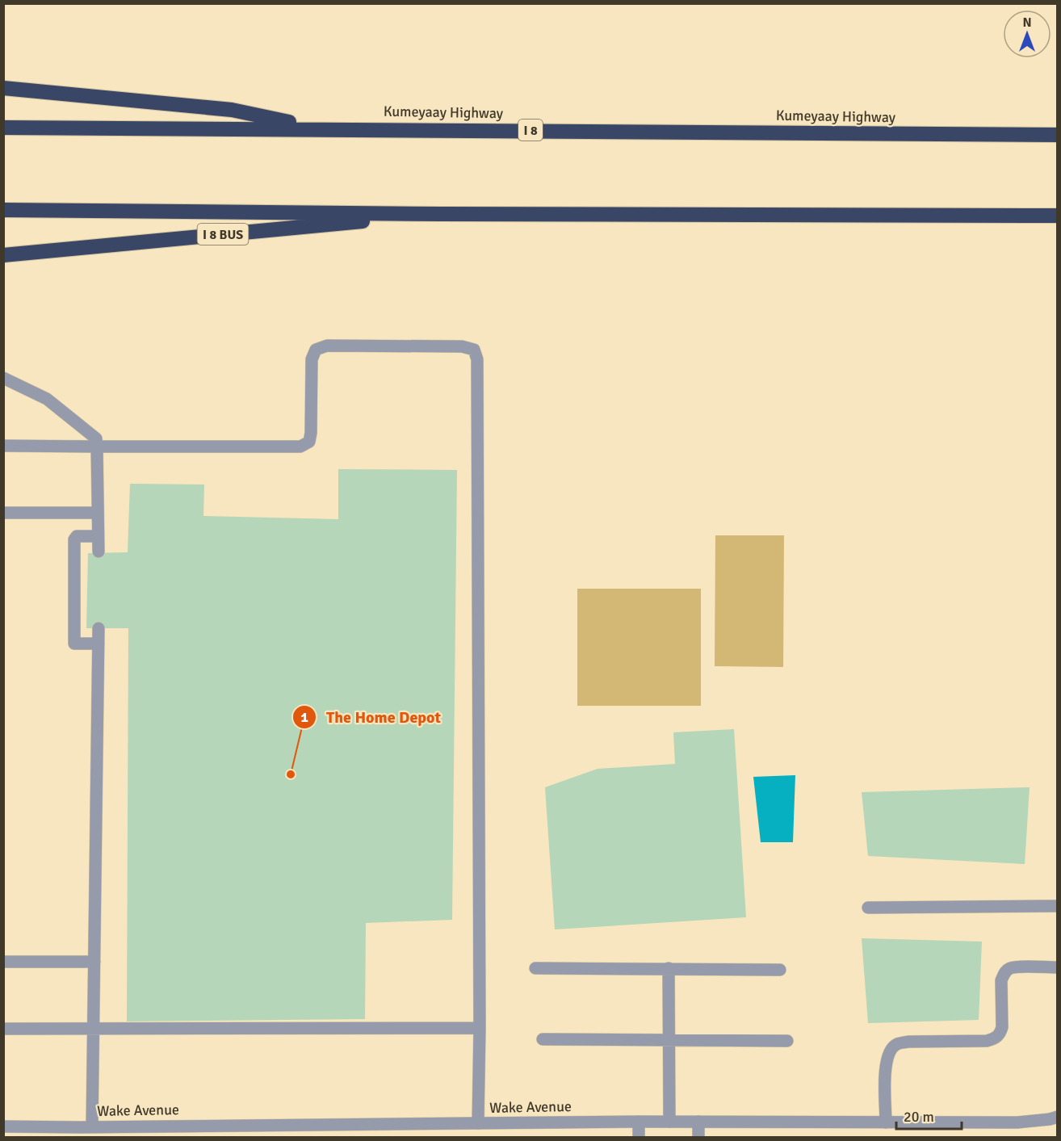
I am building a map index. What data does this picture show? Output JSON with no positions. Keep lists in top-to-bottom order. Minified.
{"streets":{"highway":["Kumeyaay Highway","I 8","I 8 BUS"],"street":["Wake Avenue"]},"places":["The Home Depot"],"scale_bar":"20 m","north":"top"}
